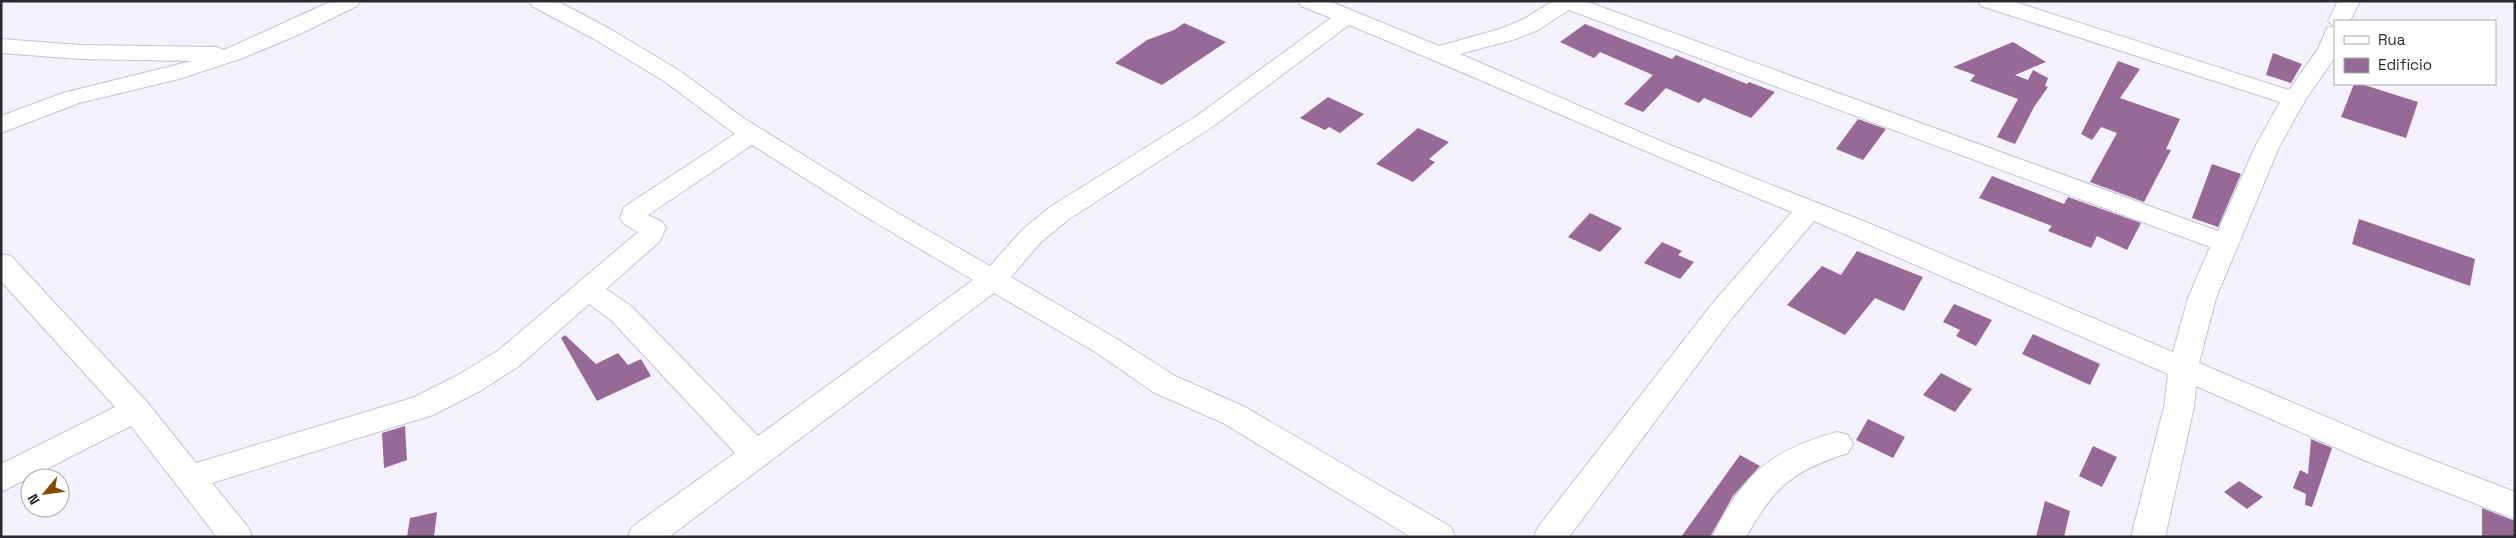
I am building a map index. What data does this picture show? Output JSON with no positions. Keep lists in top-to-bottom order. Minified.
{"legend":["Rua","Edifício"],"north":"bottom left"}
